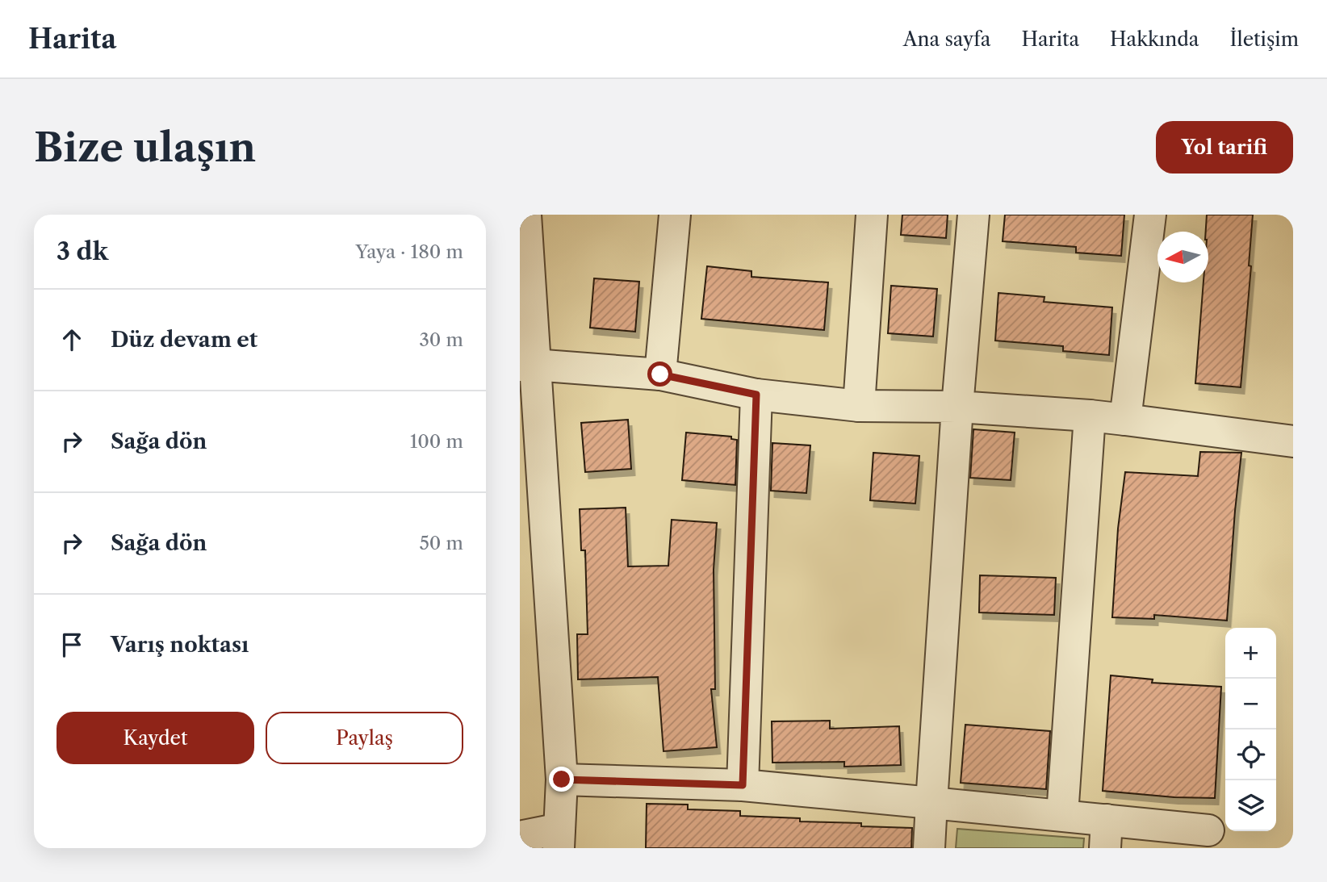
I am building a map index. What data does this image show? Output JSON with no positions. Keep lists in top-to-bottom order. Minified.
{"north":"left","page":{"header":"Harita","nav":["Ana sayfa","Harita","Hakkında","İletişim"],"buttons":["Yol tarifi",["Kaydet","Paylaş"]],"title":"Bize ulaşın","heading":["3 dk","Yaya · 180 m"],"list":[["Düz devam et","30 m"],["Sağa dön","100 m"],["Sağa dön","50 m"],"Varış noktası"],"map_buttons":["+","−"]}}
